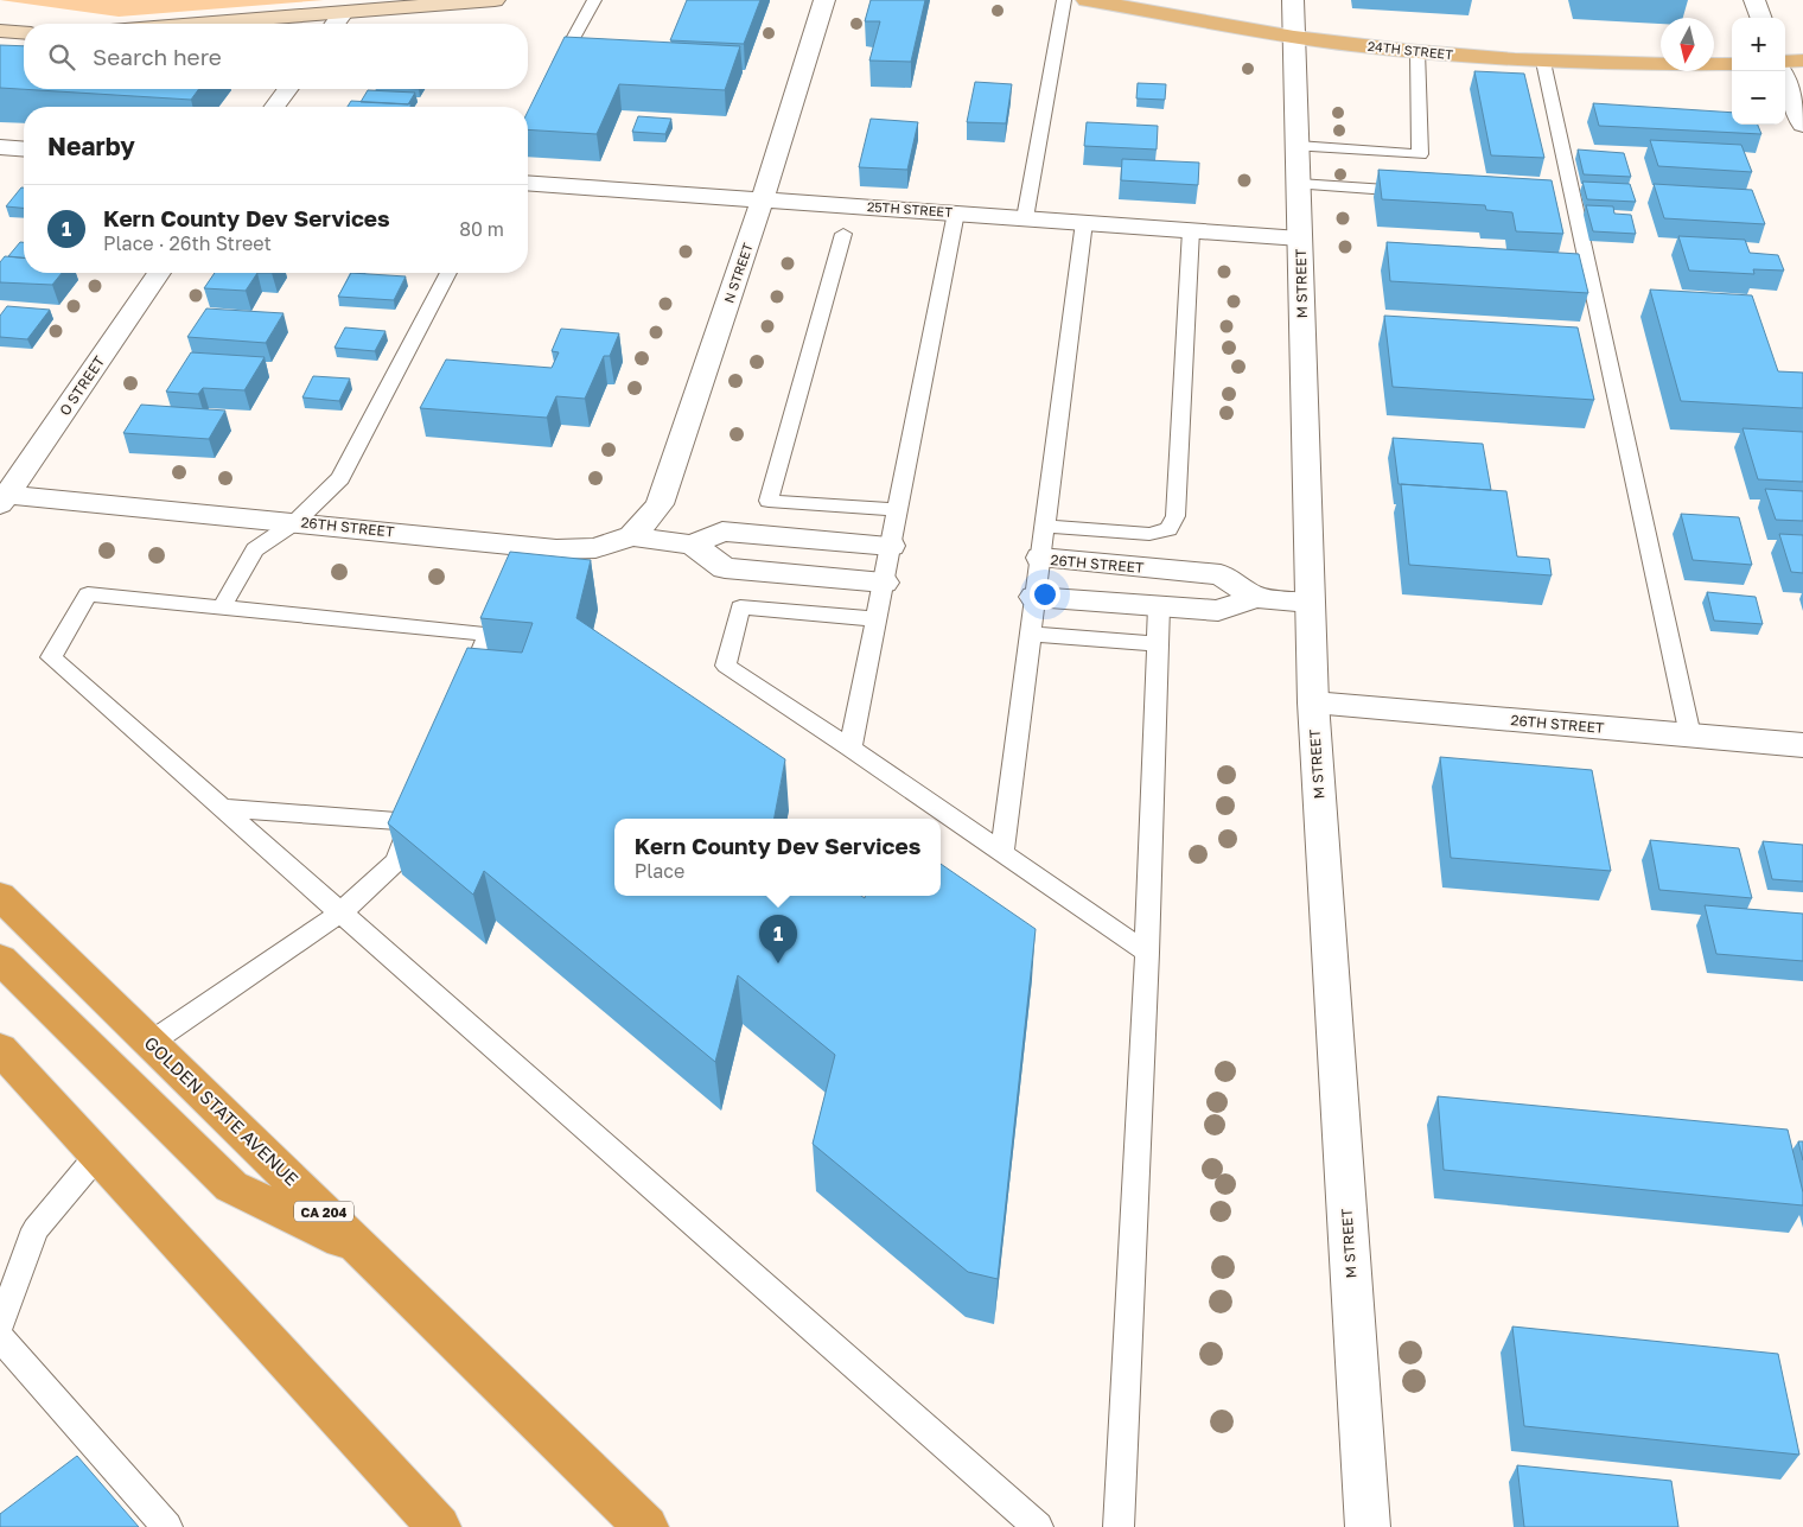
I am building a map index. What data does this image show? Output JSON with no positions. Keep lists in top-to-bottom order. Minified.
{"streets":{"highway":["GOLDEN STATE AVENUE","CA 204"],"main road":["24TH STREET"],"street":["25TH STREET","N STREET","M STREET","O STREET","26TH STREET"]},"crossings":[["24TH STREET","M STREET"],["25TH STREET","N STREET"],["25TH STREET","M STREET"],["N STREET","26TH STREET"],["M STREET","26TH STREET"],["O STREET","26TH STREET"]],"north":"bottom","page":{"map_buttons":["+","−"],"search":"Search here","heading":"Nearby","list":[{"mark":"1","name":"Kern County Dev Services","note":"Place · 26th Street","value":"80 m"}],"popup":["Kern County Dev Services","Place"],"pins":"1"}}
